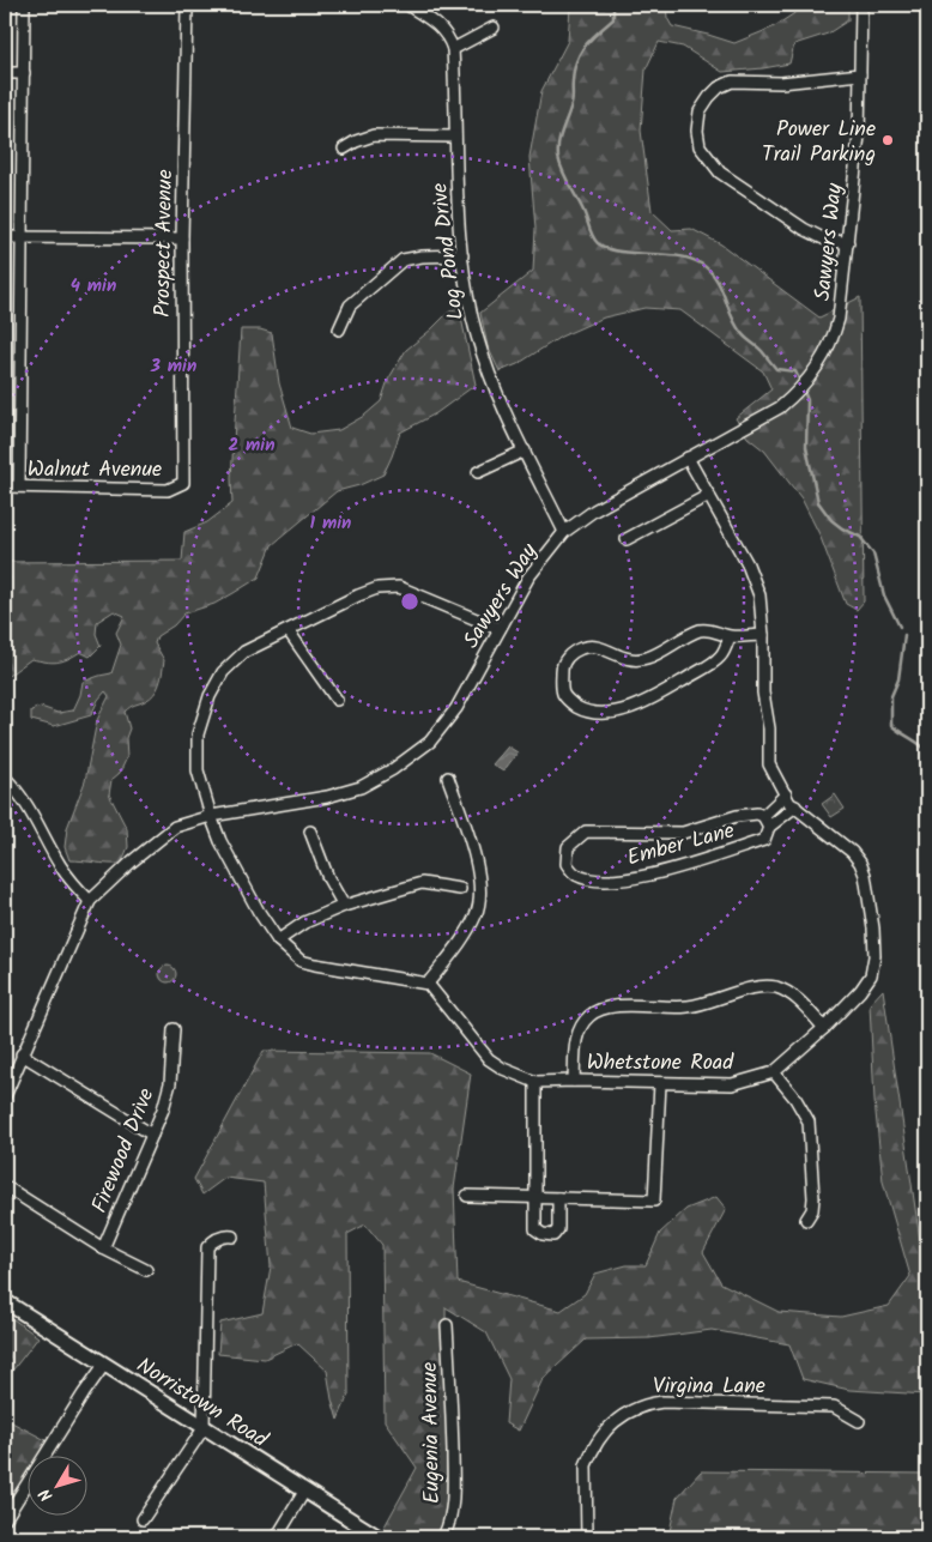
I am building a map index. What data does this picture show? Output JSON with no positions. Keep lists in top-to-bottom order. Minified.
{"streets":{"main road":["Norristown Road"],"street":["Sawyers Way","Prospect Avenue","Log Pond Drive","Walnut Avenue","Ember Lane","Whetstone Road","Firewood Drive","Virgina Lane","Eugenia Avenue"]},"crossings":[["Sawyers Way","Log Pond Drive"],["Sawyers Way","Whetstone Road"],["Prospect Avenue","Walnut Avenue"],["Ember Lane","Whetstone Road"]],"places":["Power Line Trail Parking"],"north":"bottom left","rings":["4 min","3 min","2 min","1 min"]}
